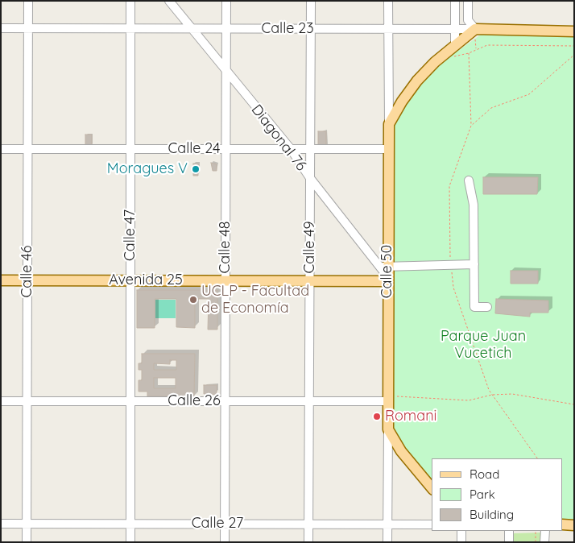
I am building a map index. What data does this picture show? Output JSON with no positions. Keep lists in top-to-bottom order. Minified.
{"streets":{"main road":["Calle 23","Calle 50","Avenida 25"],"street":["Diagonal 76","Calle 24","Calle 47","Calle 48","Calle 49","Calle 46","Calle 26","Calle 27"]},"crossings":[["Calle 23","Diagonal 76"],["Calle 23","Calle 47"],["Calle 23","Calle 48"],["Calle 23","Calle 49"],["Calle 23","Calle 46"],["Calle 23","Calle 50"],["Diagonal 76","Calle 24"],["Diagonal 76","Calle 48"],["Diagonal 76","Calle 49"],["Diagonal 76","Calle 50"],["Diagonal 76","Avenida 25"],["Calle 24","Calle 47"],["Calle 24","Calle 48"],["Calle 24","Calle 49"],["Calle 24","Calle 46"],["Calle 24","Calle 50"],["Calle 47","Avenida 25"],["Calle 47","Calle 26"],["Calle 47","Calle 27"],["Calle 48","Avenida 25"],["Calle 48","Calle 26"],["Calle 48","Calle 27"],["Calle 49","Avenida 25"],["Calle 49","Calle 26"],["Calle 49","Calle 27"],["Calle 46","Avenida 25"],["Calle 46","Calle 26"],["Calle 46","Calle 27"],["Calle 50","Avenida 25"],["Calle 50","Calle 26"],["Calle 50","Calle 27"]],"parks":["Parque Juan Vucetich"],"places":["Moragues V","UCLP - Facultad de Economía","Romani"],"legend":["Road","Park","Building"]}
